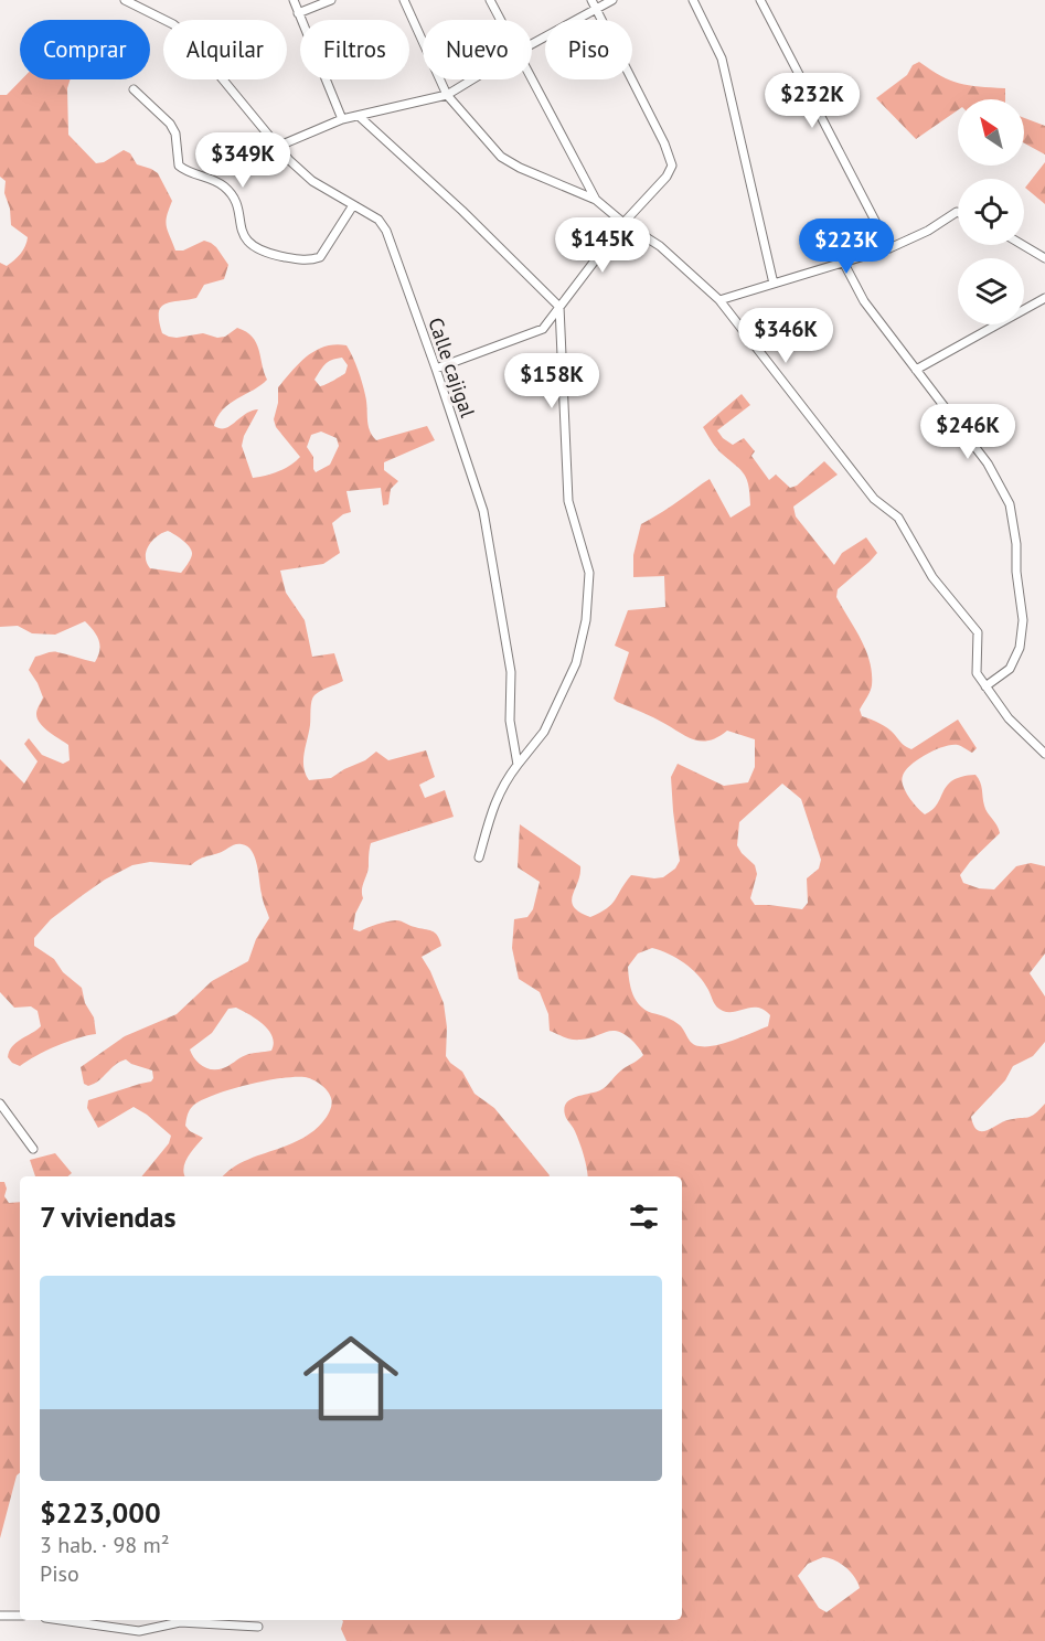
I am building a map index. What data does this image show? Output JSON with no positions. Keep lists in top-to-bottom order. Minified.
{"streets":{"street":["Calle cajigal"]},"north":"top left","page":{"chip":["Comprar","Alquilar","Filtros","Nuevo","Piso"],"price":["$232K","$349K","$145K","$223K","$346K","$158K","$246K"],"heading":"7 viviendas","list":[{"name":"$223,000","note":"3 hab. · 98 m² · Piso"}]}}
